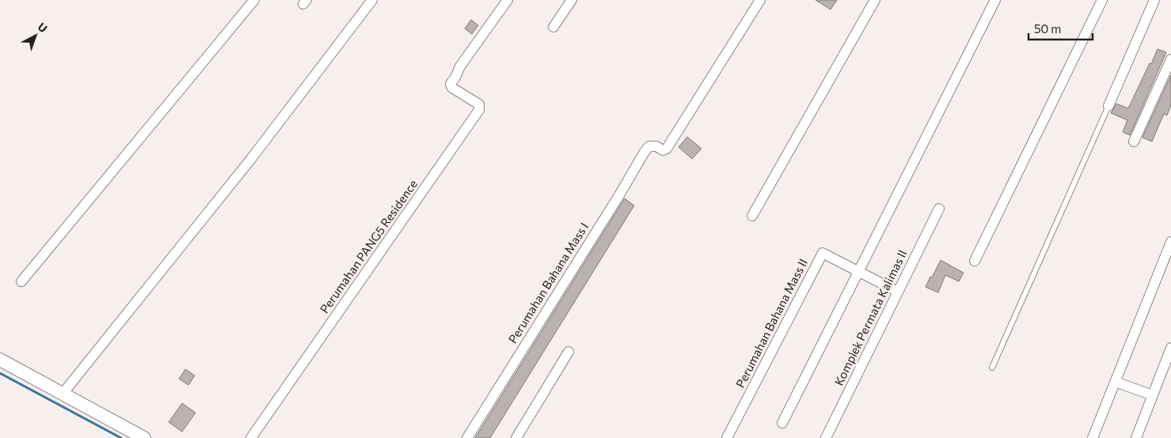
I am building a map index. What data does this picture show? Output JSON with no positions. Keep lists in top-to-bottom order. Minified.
{"streets":{"street":["Perumahan PANG5 Residence","Perumahan Bahana Mass I","Komplek Permata Kalimas II","Perumahan Bahana Mass II"]},"crossings":[["Komplek Permata Kalimas II","Perumahan Bahana Mass II"]],"scale_bar":"50 m","north":"top right"}
